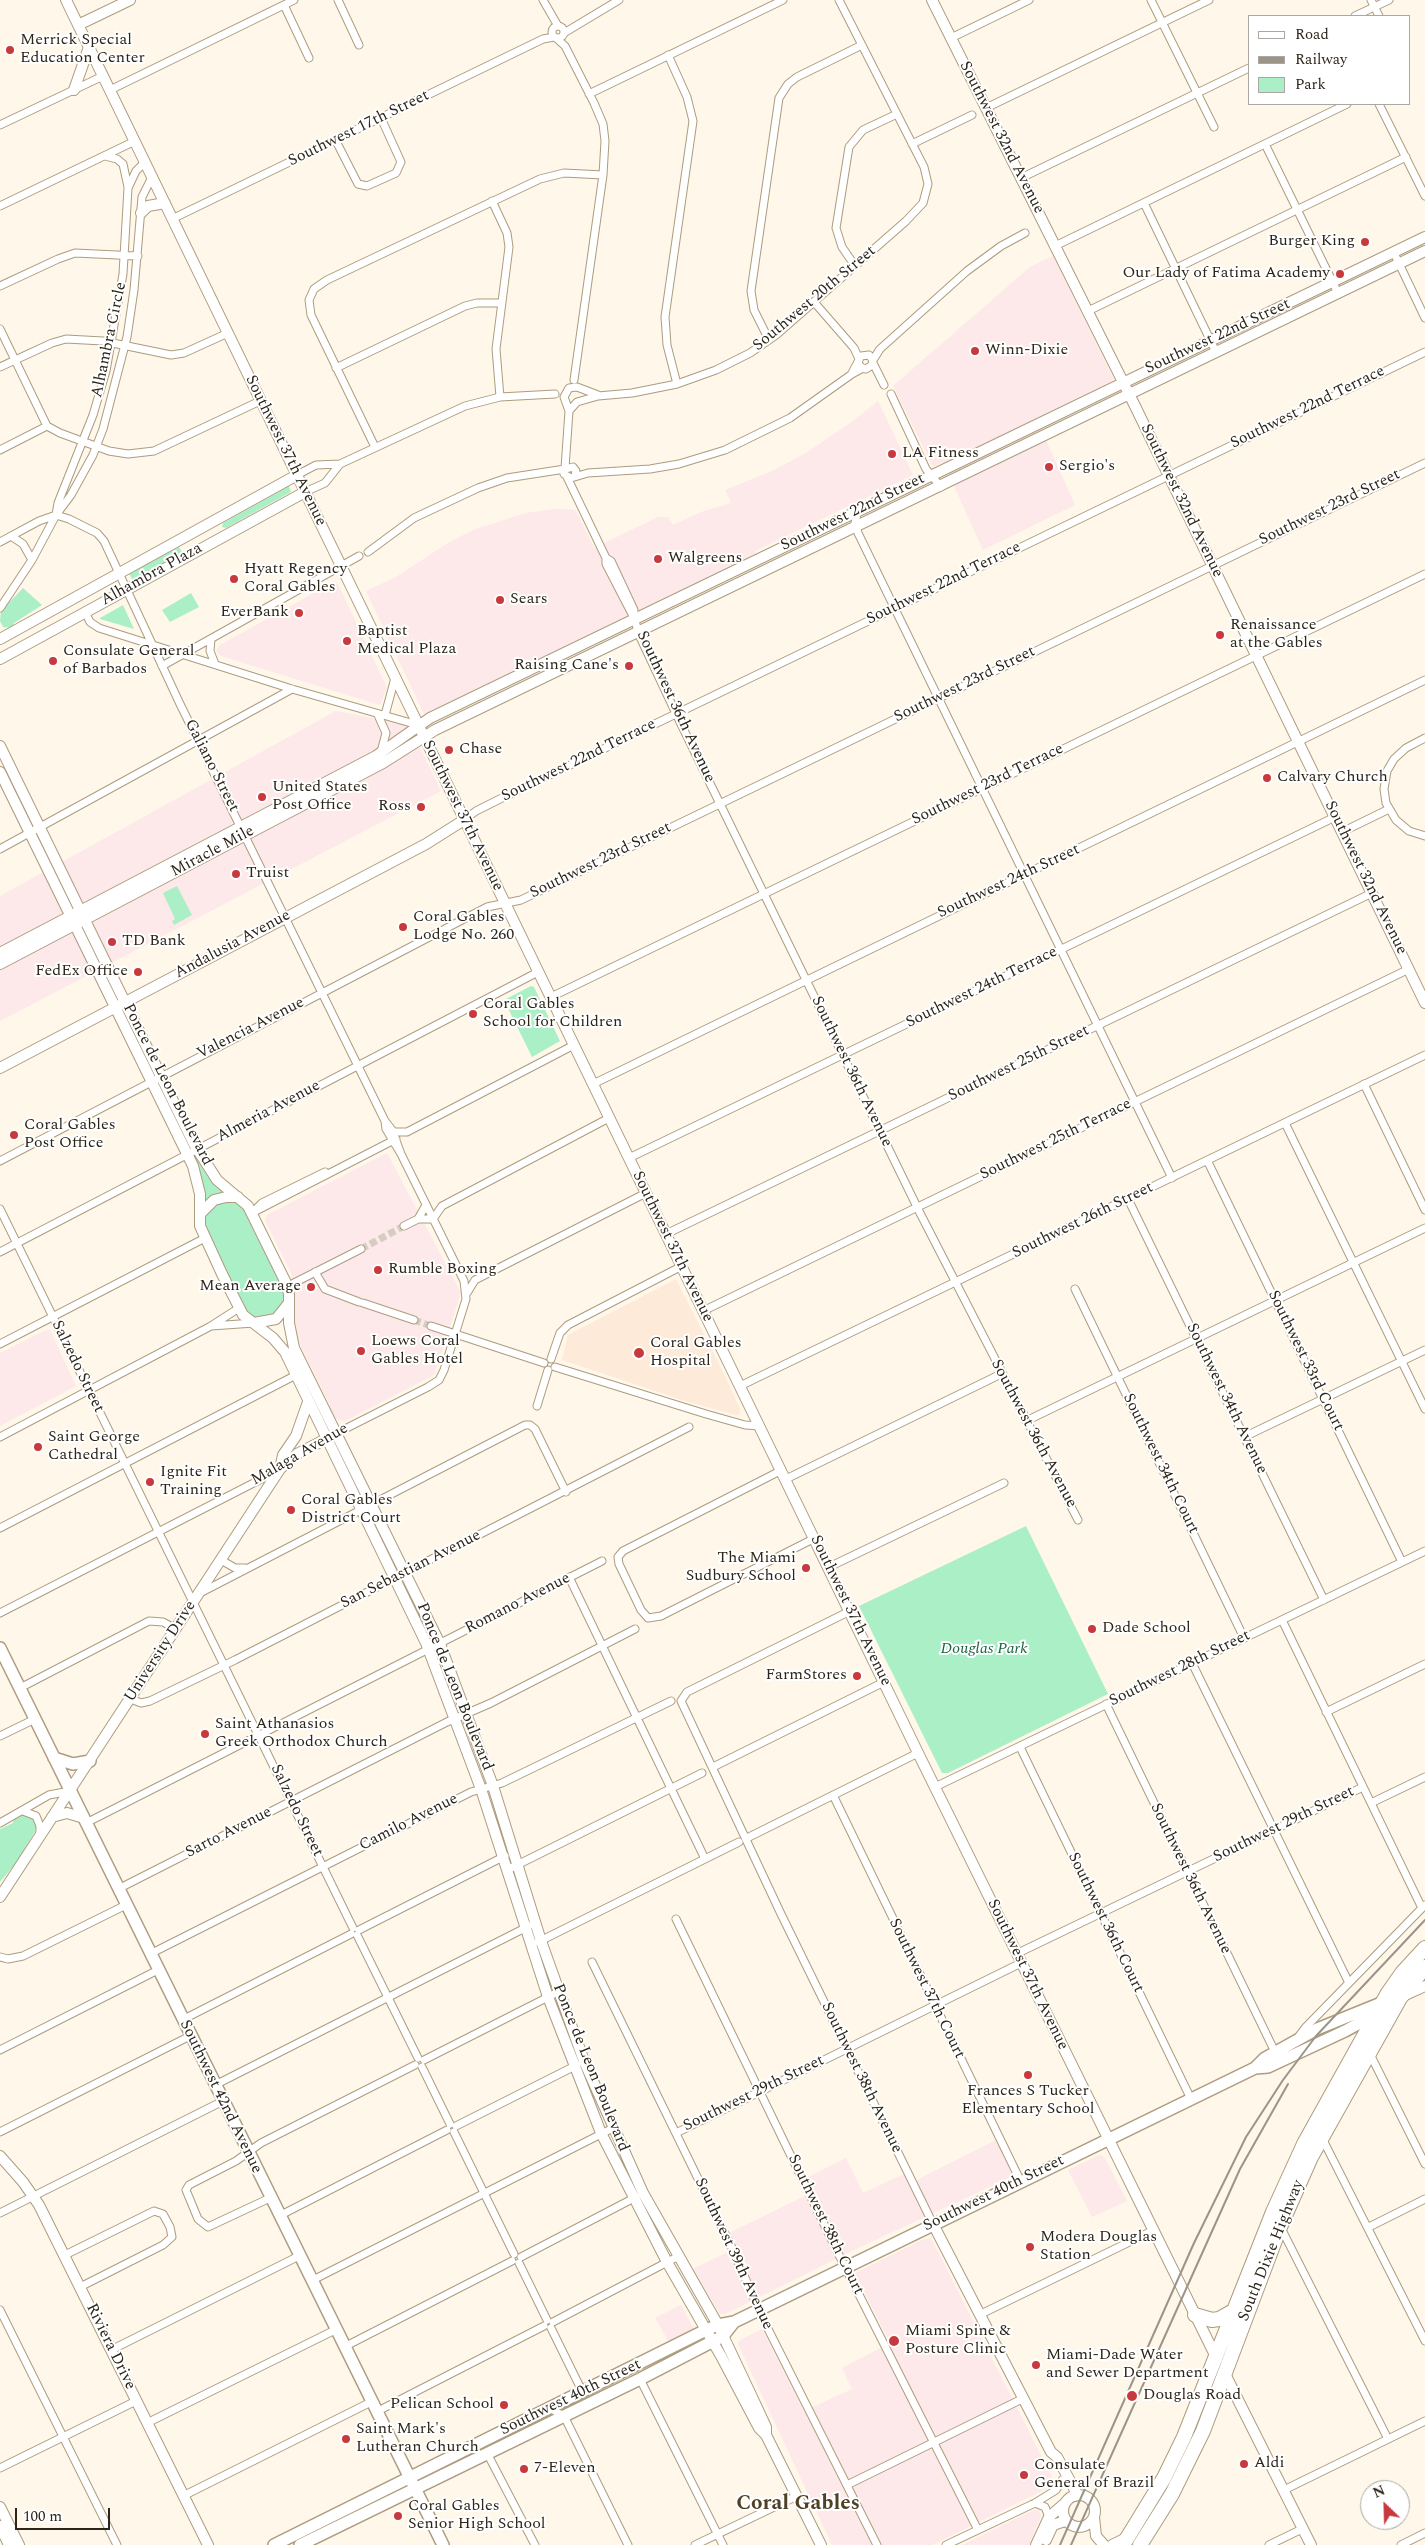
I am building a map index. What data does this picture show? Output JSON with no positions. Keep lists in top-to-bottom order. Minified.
{"streets":{"highway":["South Dixie Highway"],"main road":["Southwest 42nd Avenue","Southwest 40th Street"],"street":["Southwest 17th Street","Southwest 32nd Avenue","Southwest 20th Street","Southwest 22nd Street","Alhambra Circle","Southwest 22nd Terrace","Southwest 37th Avenue","Southwest 23rd Street","Alhambra Plaza","Southwest 36th Avenue","Galiano Street","Southwest 23rd Terrace","Miracle Mile","Southwest 24th Street","Andalusia Avenue","Southwest 24th Terrace","Valencia Avenue","Southwest 25th Street","Ponce de Leon Boulevard","Almeria Avenue","Southwest 25th Terrace","Southwest 26th Street","Southwest 33rd Court","Salzedo Street","Southwest 34th Avenue","Malaga Avenue","Southwest 34th Court","San Sebastian Avenue","Romano Avenue","University Drive","Southwest 28th Street","Camilo Avenue","Southwest 29th Street","Sarto Avenue","Southwest 36th Court","Southwest 37th Court","Southwest 38th Avenue","Southwest 38th Court","Southwest 39th Avenue","Riviera Drive"]},"crossings":[["Southwest 17th Street","Southwest 37th Avenue"],["Southwest 32nd Avenue","Southwest 22nd Street"],["Southwest 32nd Avenue","Southwest 22nd Terrace"],["Southwest 32nd Avenue","Southwest 23rd Street"],["Southwest 32nd Avenue","Southwest 23rd Terrace"],["Southwest 32nd Avenue","Southwest 24th Street"],["Southwest 32nd Avenue","Southwest 24th Terrace"],["Southwest 32nd Avenue","Southwest 25th Street"],["Southwest 32nd Avenue","Southwest 25th Terrace"],["Southwest 22nd Street","Southwest 37th Avenue"],["Southwest 22nd Street","Southwest 36th Avenue"],["Southwest 22nd Street","Miracle Mile"],["Alhambra Circle","Southwest 37th Avenue"],["Alhambra Circle","Galiano Street"],["Southwest 22nd Terrace","Southwest 37th Avenue"],["Southwest 22nd Terrace","Southwest 36th Avenue"],["Southwest 22nd Terrace","Andalusia Avenue"],["Southwest 37th Avenue","Southwest 23rd Street"],["Southwest 37th Avenue","Alhambra Plaza"],["Southwest 37th Avenue","Southwest 23rd Terrace"],["Southwest 37th Avenue","Miracle Mile"],["Southwest 37th Avenue","Southwest 24th Street"],["Southwest 37th Avenue","Andalusia Avenue"],["Southwest 37th Avenue","Southwest 24th Terrace"],["Southwest 37th Avenue","Valencia Avenue"],["Southwest 37th Avenue","Southwest 25th Street"],["Southwest 37th Avenue","Almeria Avenue"],["Southwest 37th Avenue","Southwest 25th Terrace"],["Southwest 37th Avenue","Southwest 26th Street"],["Southwest 37th Avenue","Southwest 28th Street"],["Southwest 37th Avenue","Southwest 29th Street"],["Southwest 37th Avenue","Southwest 38th Avenue"],["Southwest 37th Avenue","Southwest 40th Street"],["Southwest 37th Avenue","South Dixie Highway"],["Southwest 23rd Street","Southwest 36th Avenue"],["Southwest 23rd Street","Valencia Avenue"],["Alhambra Plaza","Galiano Street"],["Southwest 36th Avenue","Southwest 23rd Terrace"],["Southwest 36th Avenue","Southwest 24th Street"],["Southwest 36th Avenue","Southwest 24th Terrace"],["Southwest 36th Avenue","Southwest 25th Street"],["Southwest 36th Avenue","Southwest 25th Terrace"],["Southwest 36th Avenue","Southwest 26th Street"],["Southwest 36th Avenue","Southwest 28th Street"],["Southwest 36th Avenue","Southwest 29th Street"],["Southwest 36th Avenue","Southwest 40th Street"],["Galiano Street","Miracle Mile"],["Galiano Street","Andalusia Avenue"],["Galiano Street","Valencia Avenue"],["Galiano Street","Almeria Avenue"],["Galiano Street","Malaga Avenue"],["Miracle Mile","Ponce de Leon Boulevard"],["Andalusia Avenue","Ponce de Leon Boulevard"],["Valencia Avenue","Ponce de Leon Boulevard"],["Ponce de Leon Boulevard","Almeria Avenue"],["Ponce de Leon Boulevard","Malaga Avenue"],["Ponce de Leon Boulevard","San Sebastian Avenue"],["Ponce de Leon Boulevard","Romano Avenue"],["Ponce de Leon Boulevard","University Drive"],["Ponce de Leon Boulevard","Camilo Avenue"],["Ponce de Leon Boulevard","Sarto Avenue"],["Ponce de Leon Boulevard","Southwest 40th Street"],["Almeria Avenue","Salzedo Street"],["Southwest 26th Street","Southwest 33rd Court"],["Southwest 26th Street","Southwest 34th Avenue"],["Southwest 33rd Court","Southwest 28th Street"],["Salzedo Street","Malaga Avenue"],["Salzedo Street","San Sebastian Avenue"],["Salzedo Street","Romano Avenue"],["Salzedo Street","University Drive"],["Salzedo Street","Camilo Avenue"],["Salzedo Street","Sarto Avenue"],["Salzedo Street","Southwest 40th Street"],["Southwest 34th Avenue","Southwest 28th Street"],["Malaga Avenue","University Drive"],["Southwest 34th Court","Southwest 28th Street"],["San Sebastian Avenue","University Drive"],["Romano Avenue","Southwest 42nd Avenue"],["University Drive","Southwest 42nd Avenue"],["Southwest 28th Street","Southwest 36th Court"],["Camilo Avenue","Southwest 42nd Avenue"],["Southwest 29th Street","Southwest 36th Court"],["Southwest 29th Street","Southwest 37th Court"],["Southwest 29th Street","Southwest 38th Avenue"],["Southwest 29th Street","Southwest 38th Court"],["Southwest 29th Street","Southwest 39th Avenue"],["Sarto Avenue","Southwest 42nd Avenue"],["Southwest 36th Court","Southwest 40th Street"],["Southwest 37th Court","Southwest 40th Street"],["Southwest 38th Avenue","Southwest 40th Street"],["Southwest 42nd Avenue","Southwest 40th Street"],["Southwest 40th Street","Southwest 38th Court"],["Southwest 40th Street","South Dixie Highway"],["Southwest 40th Street","Southwest 39th Avenue"]],"districts":["Coral Gables"],"parks":["Douglas Park"],"places":["Merrick Special Education Center","Burger King","Our Lady of Fatima Academy","Winn-Dixie","LA Fitness","Sergio's","Walgreens","Hyatt Regency Coral Gables","Sears","EverBank","Renaissance at the Gables","Baptist Medical Plaza","Consulate General of Barbados","Raising Cane's","Chase","Calvary Church","United States Post Office","Ross","Truist","Coral Gables Lodge No. 260","TD Bank","FedEx Office","Coral Gables School for Children","Coral Gables Post Office","Rumble Boxing","Mean Average","Loews Coral Gables Hotel","Coral Gables Hospital","Saint George Cathedral","Ignite Fit Training","Coral Gables District Court","The Miami Sudbury School","Dade School","FarmStores","Saint Athanasios Greek Orthodox Church","Frances S Tucker Elementary School","Modera Douglas Station","Miami Spine & Posture Clinic","Miami-Dade Water and Sewer Department","Douglas Road","Pelican School","Saint Mark's Lutheran Church","Aldi","7-Eleven","Consulate General of Brazil","Coral Gables Senior High School"],"legend":["Road","Railway","Park"],"scale_bar":"100 m","north":"top left"}
